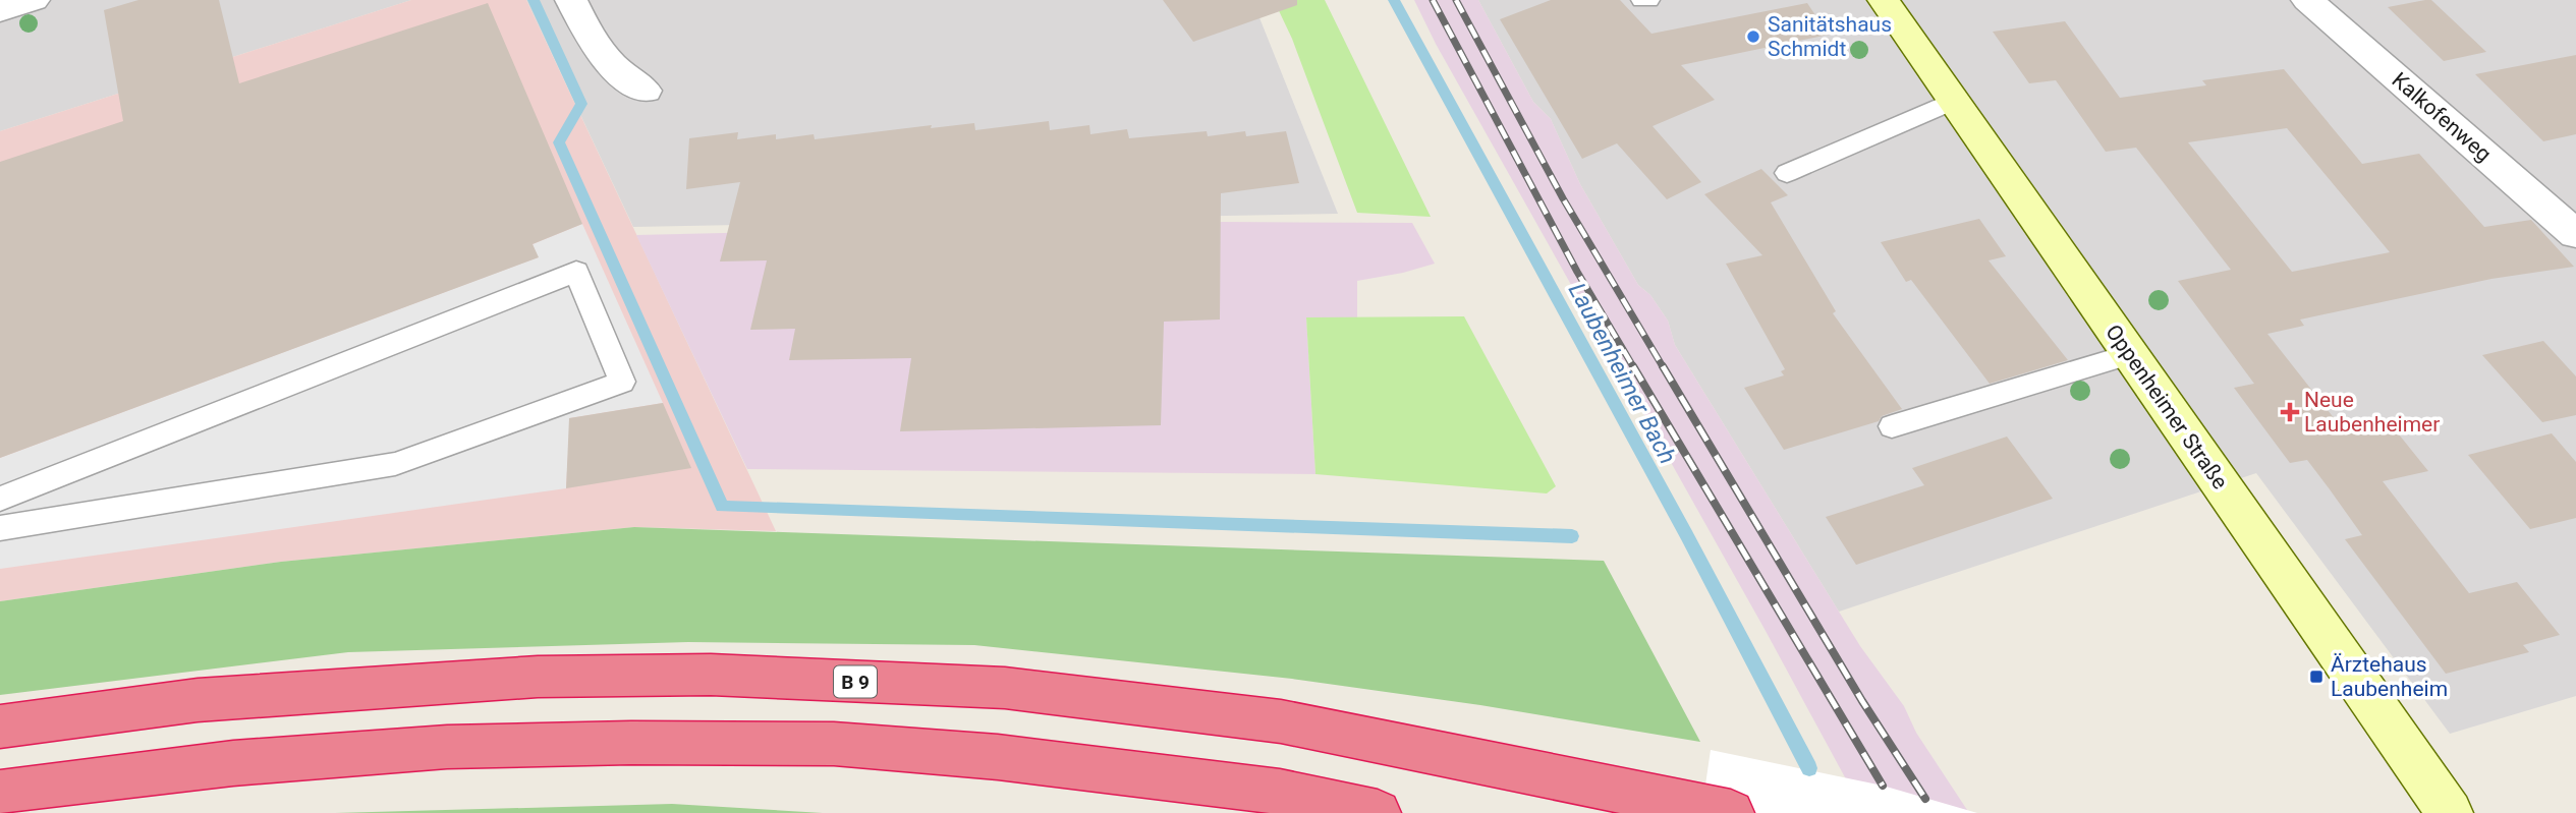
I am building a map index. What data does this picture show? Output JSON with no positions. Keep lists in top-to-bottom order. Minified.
{"streets":{"highway":["B 9"],"main road":["Oppenheimer Straße"],"street":["Kalkofenweg"]},"water":["Laubenheimer Bach"],"places":{"other":["Sanitätshaus Schmidt"],"health":["Neue Laubenheimer"],"transit":["Ärztehaus Laubenheim"]}}
